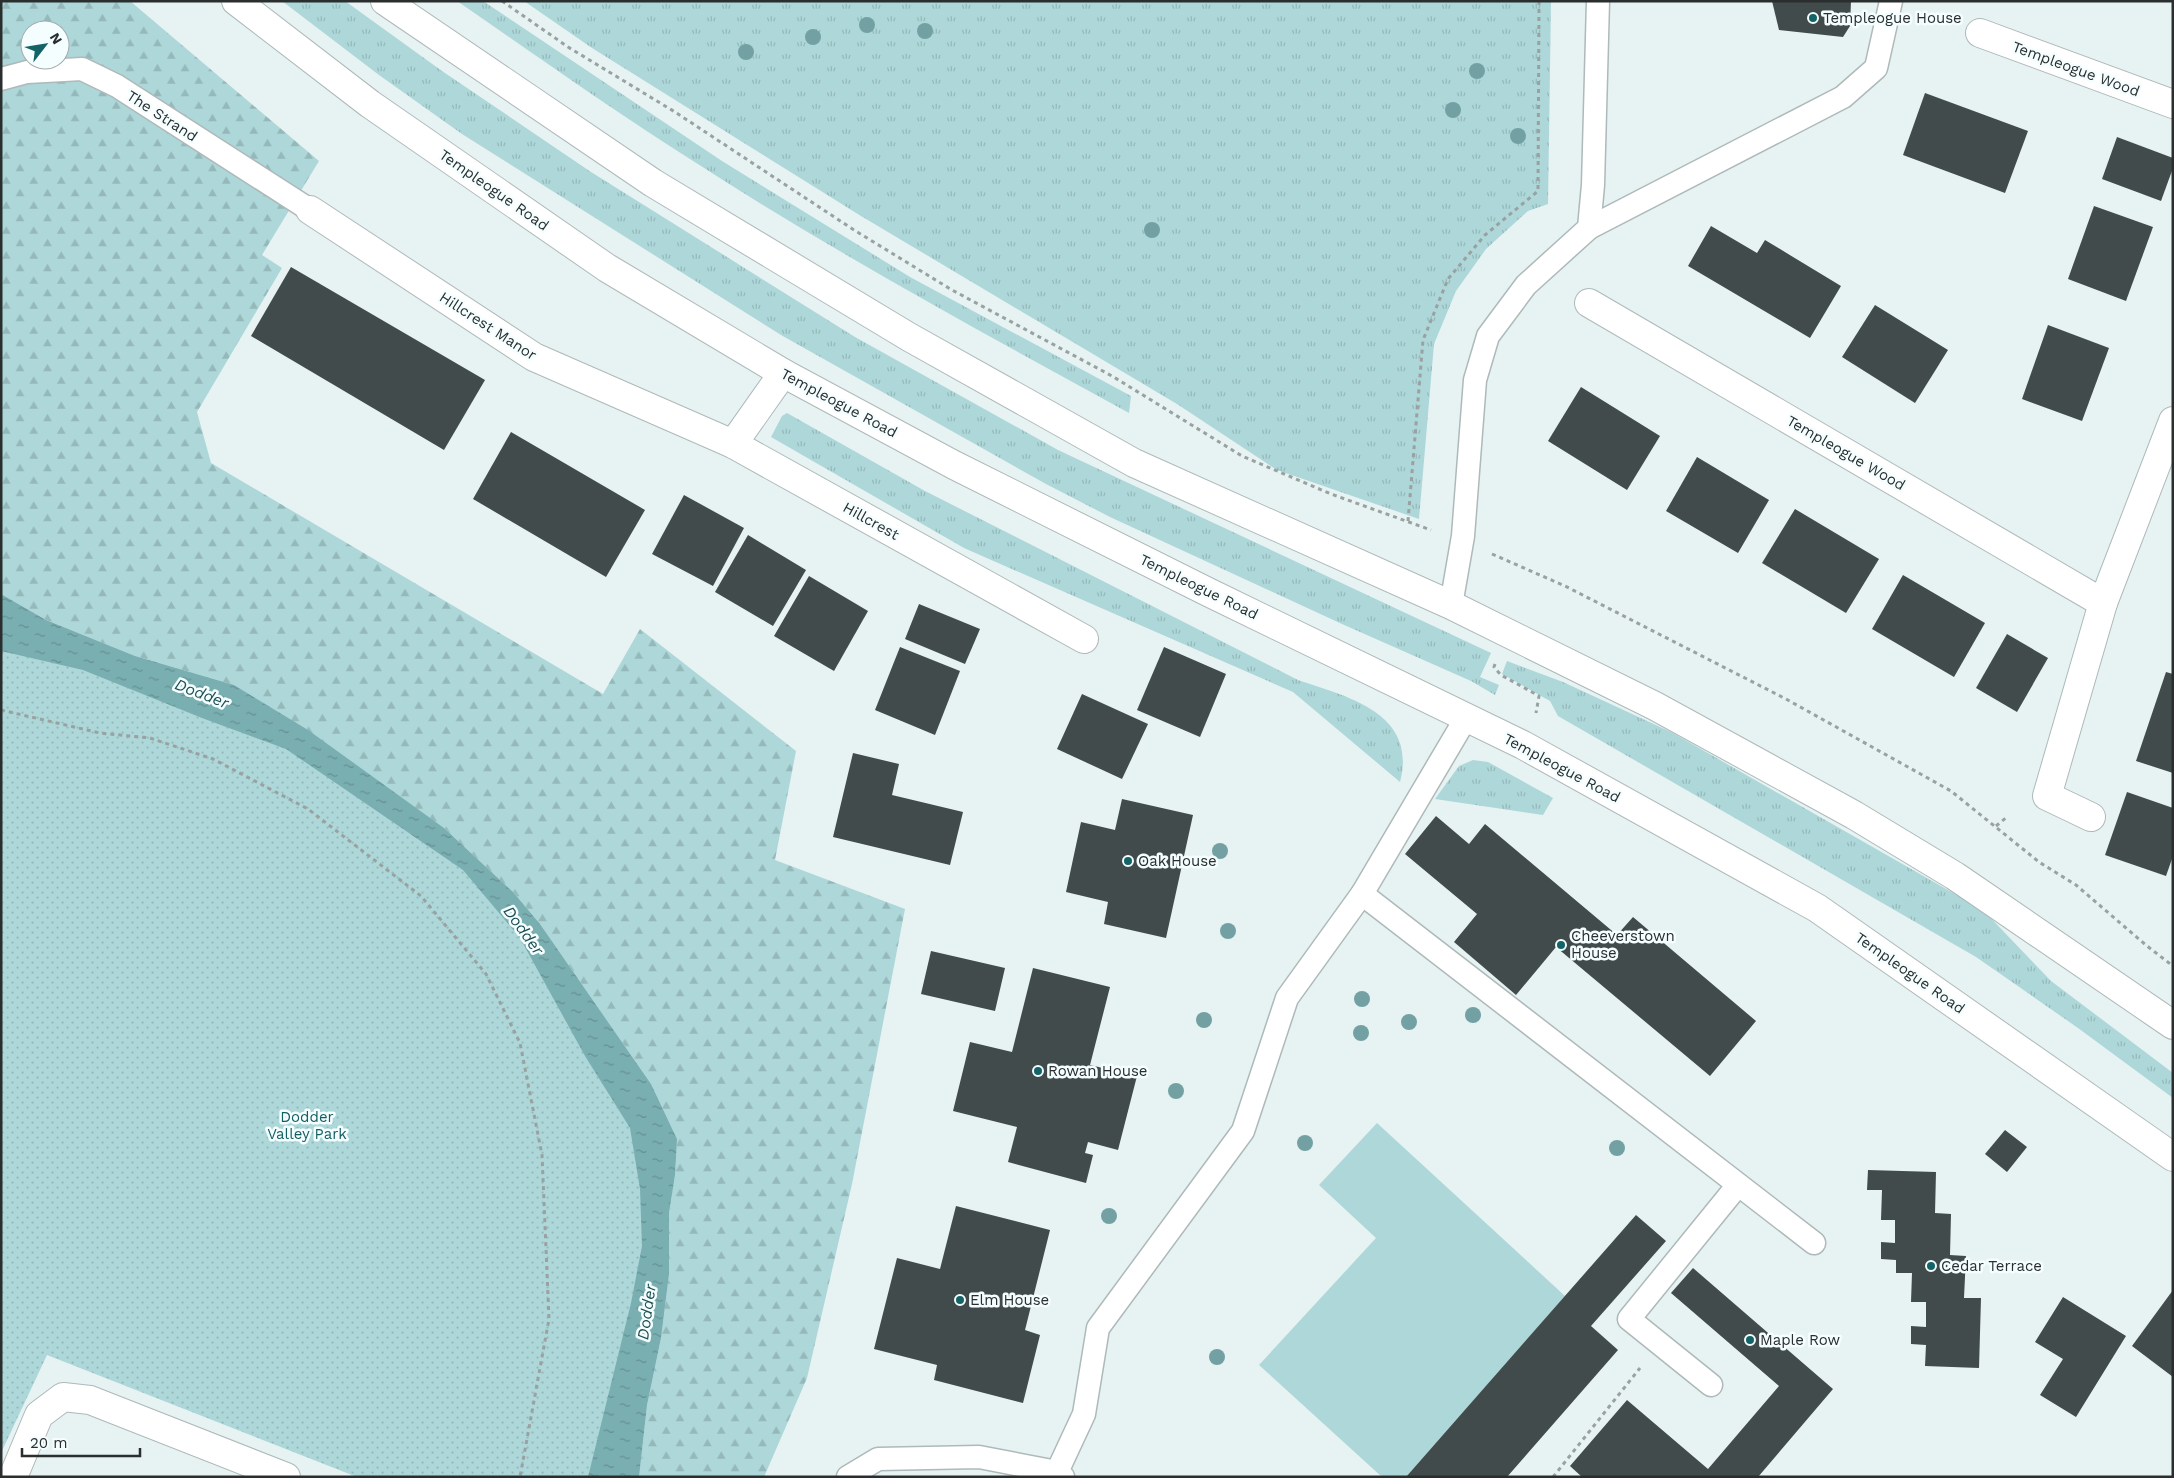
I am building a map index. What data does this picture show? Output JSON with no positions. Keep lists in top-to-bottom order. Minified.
{"streets":{"main road":["Templeogue Wood","Templeogue Road","Hillcrest Manor","Hillcrest"],"lane":["The Strand"]},"crossings":[["The Strand","Hillcrest Manor"],["Hillcrest Manor","Hillcrest"]],"water":["Dodder"],"parks":["Dodder Valley Park"],"places":["Templeogue House","Oak House","Cheeverstown House","Rowan House","Cedar Terrace","Elm House","Maple Row"],"scale_bar":"20 m","north":"top right"}
